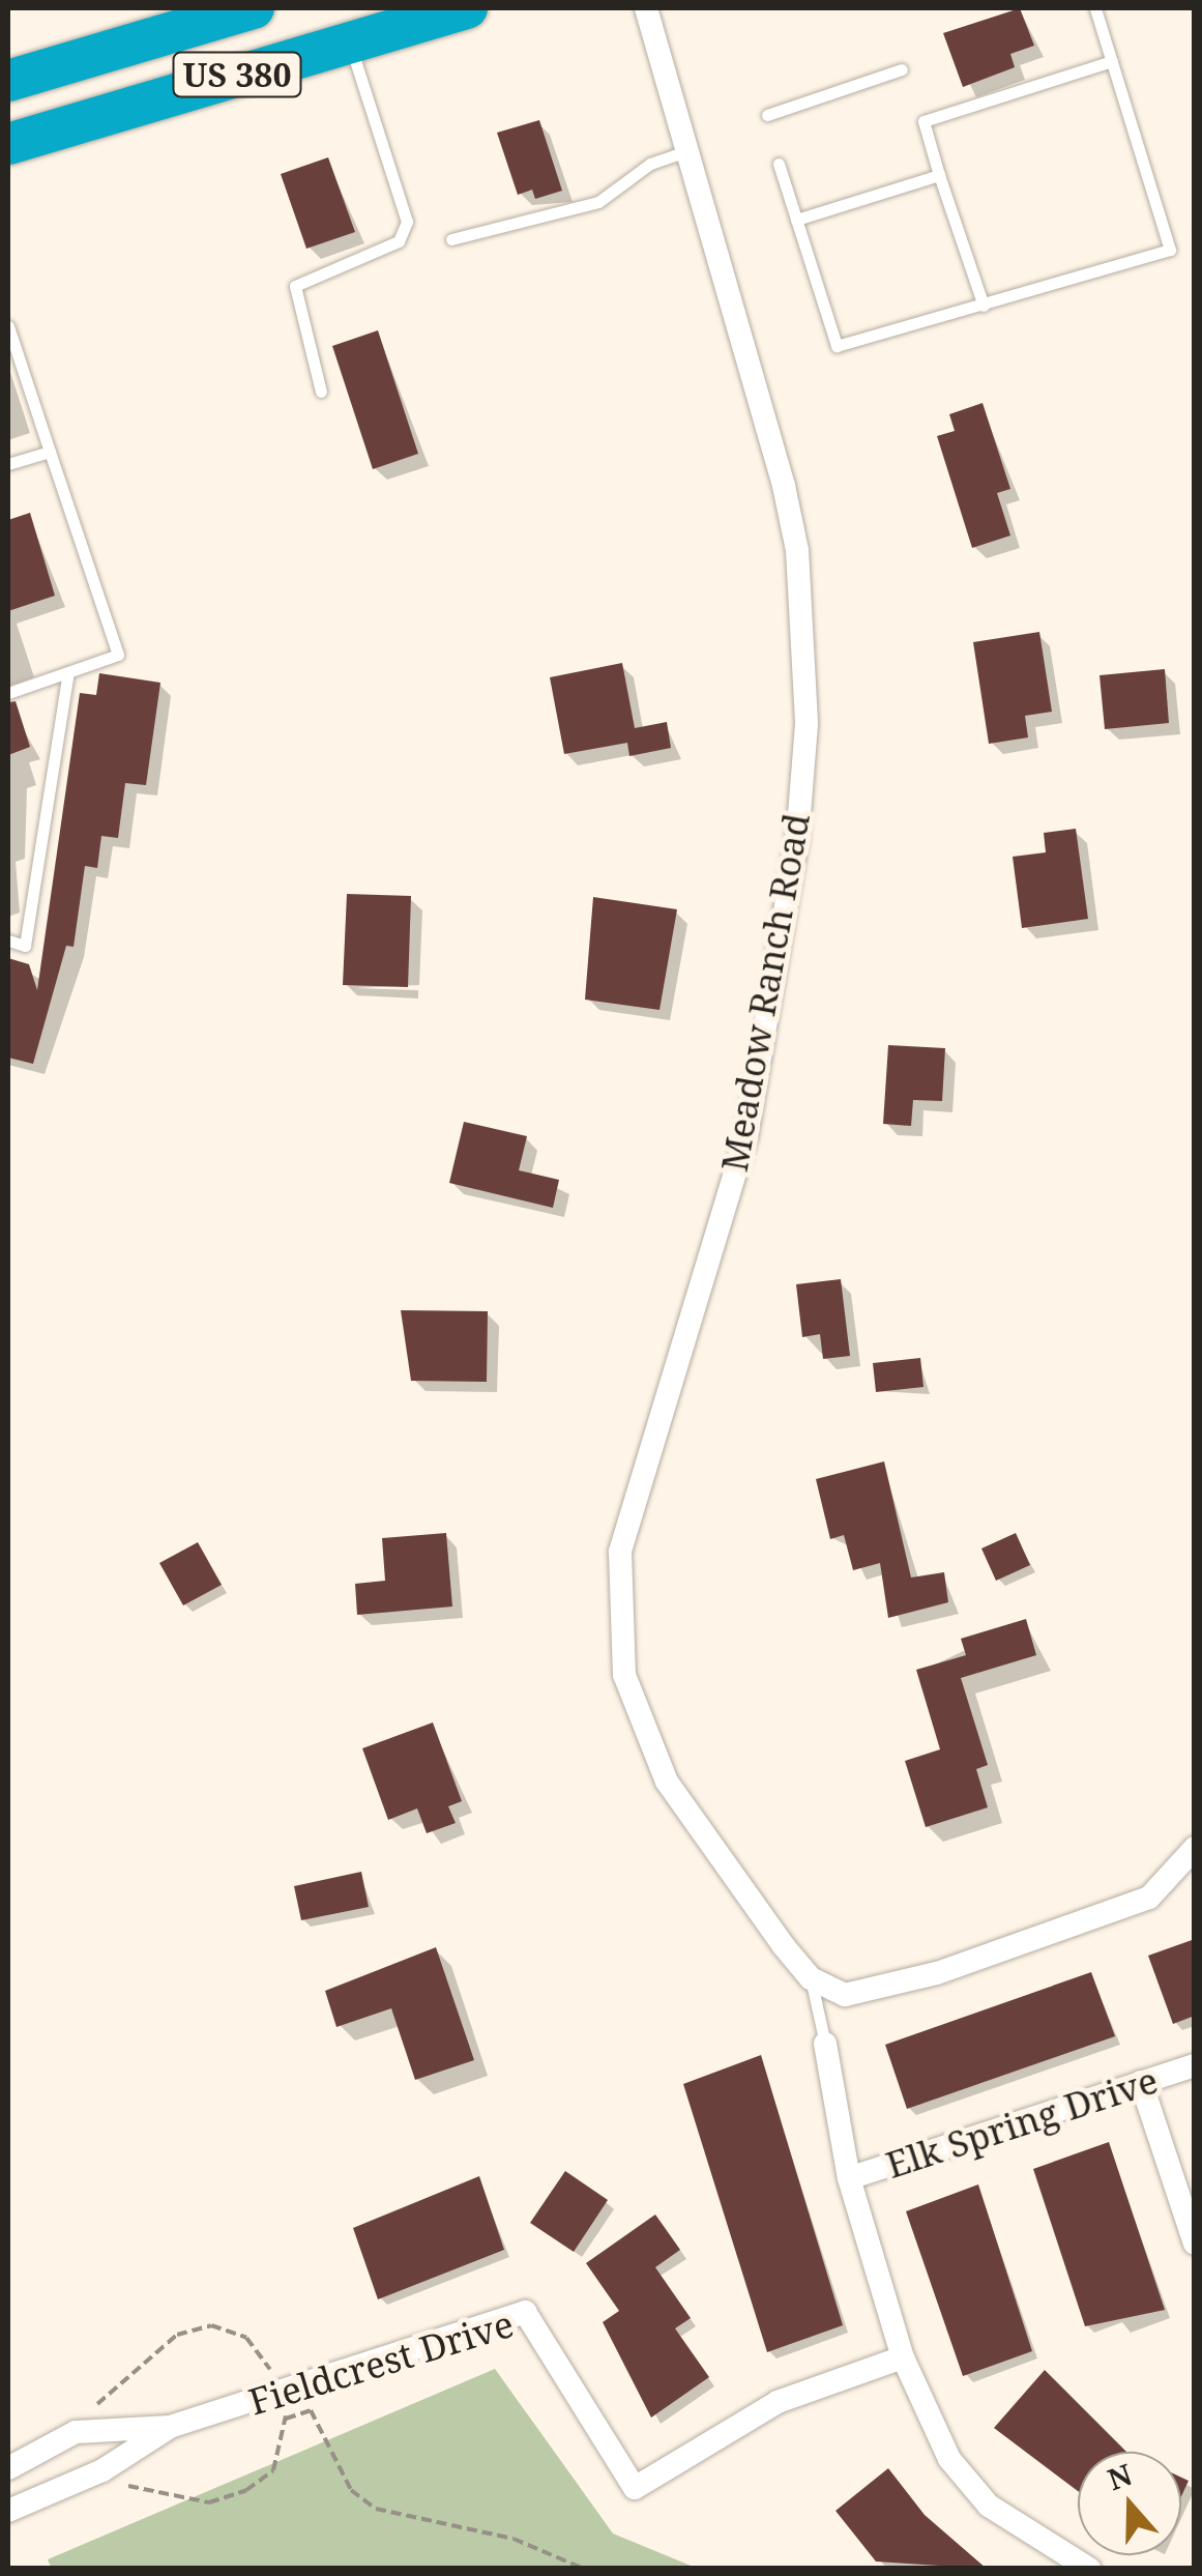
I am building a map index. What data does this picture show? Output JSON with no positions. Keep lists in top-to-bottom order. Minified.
{"streets":{"highway":["US 380"],"street":["Meadow Ranch Road","Elk Spring Drive","Fieldcrest Drive"]},"north":"top"}
